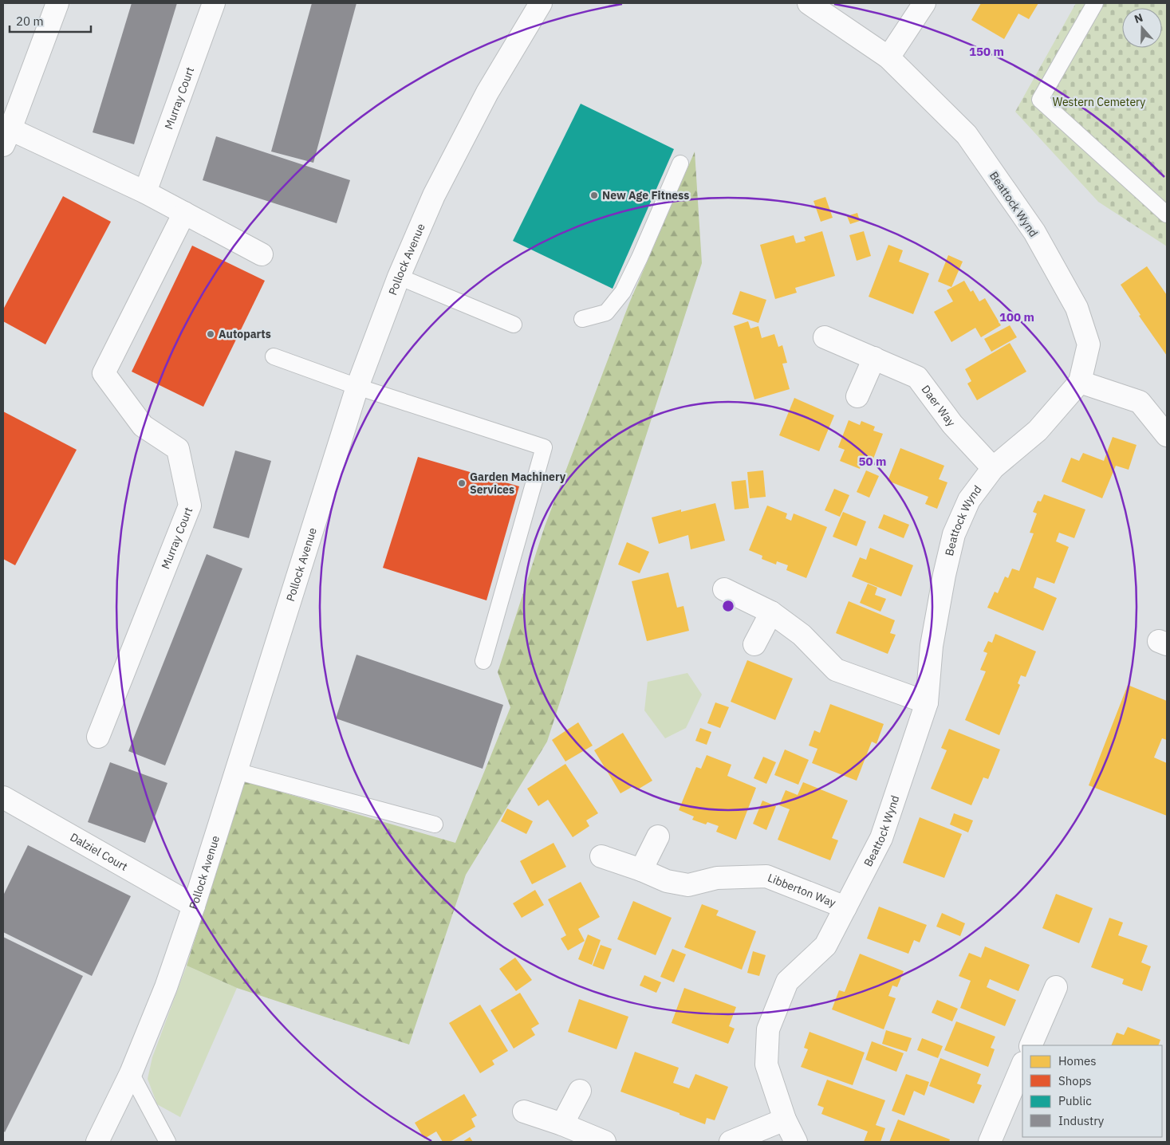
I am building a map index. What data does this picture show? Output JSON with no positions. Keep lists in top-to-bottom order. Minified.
{"streets":{"street":["Murray Court","Beattock Wynd","Pollock Avenue","Daer Way","Dalziel Court","Libberton Way"]},"crossings":[["Beattock Wynd","Daer Way"],["Beattock Wynd","Libberton Way"],["Pollock Avenue","Dalziel Court"]],"parks":["Western Cemetery"],"places":["New Age Fitness","Autoparts","Garden Machinery Services"],"legend":["Homes","Shops","Public","Industry"],"scale_bar":"20 m","north":"top","rings":["150 m","100 m","50 m"]}
